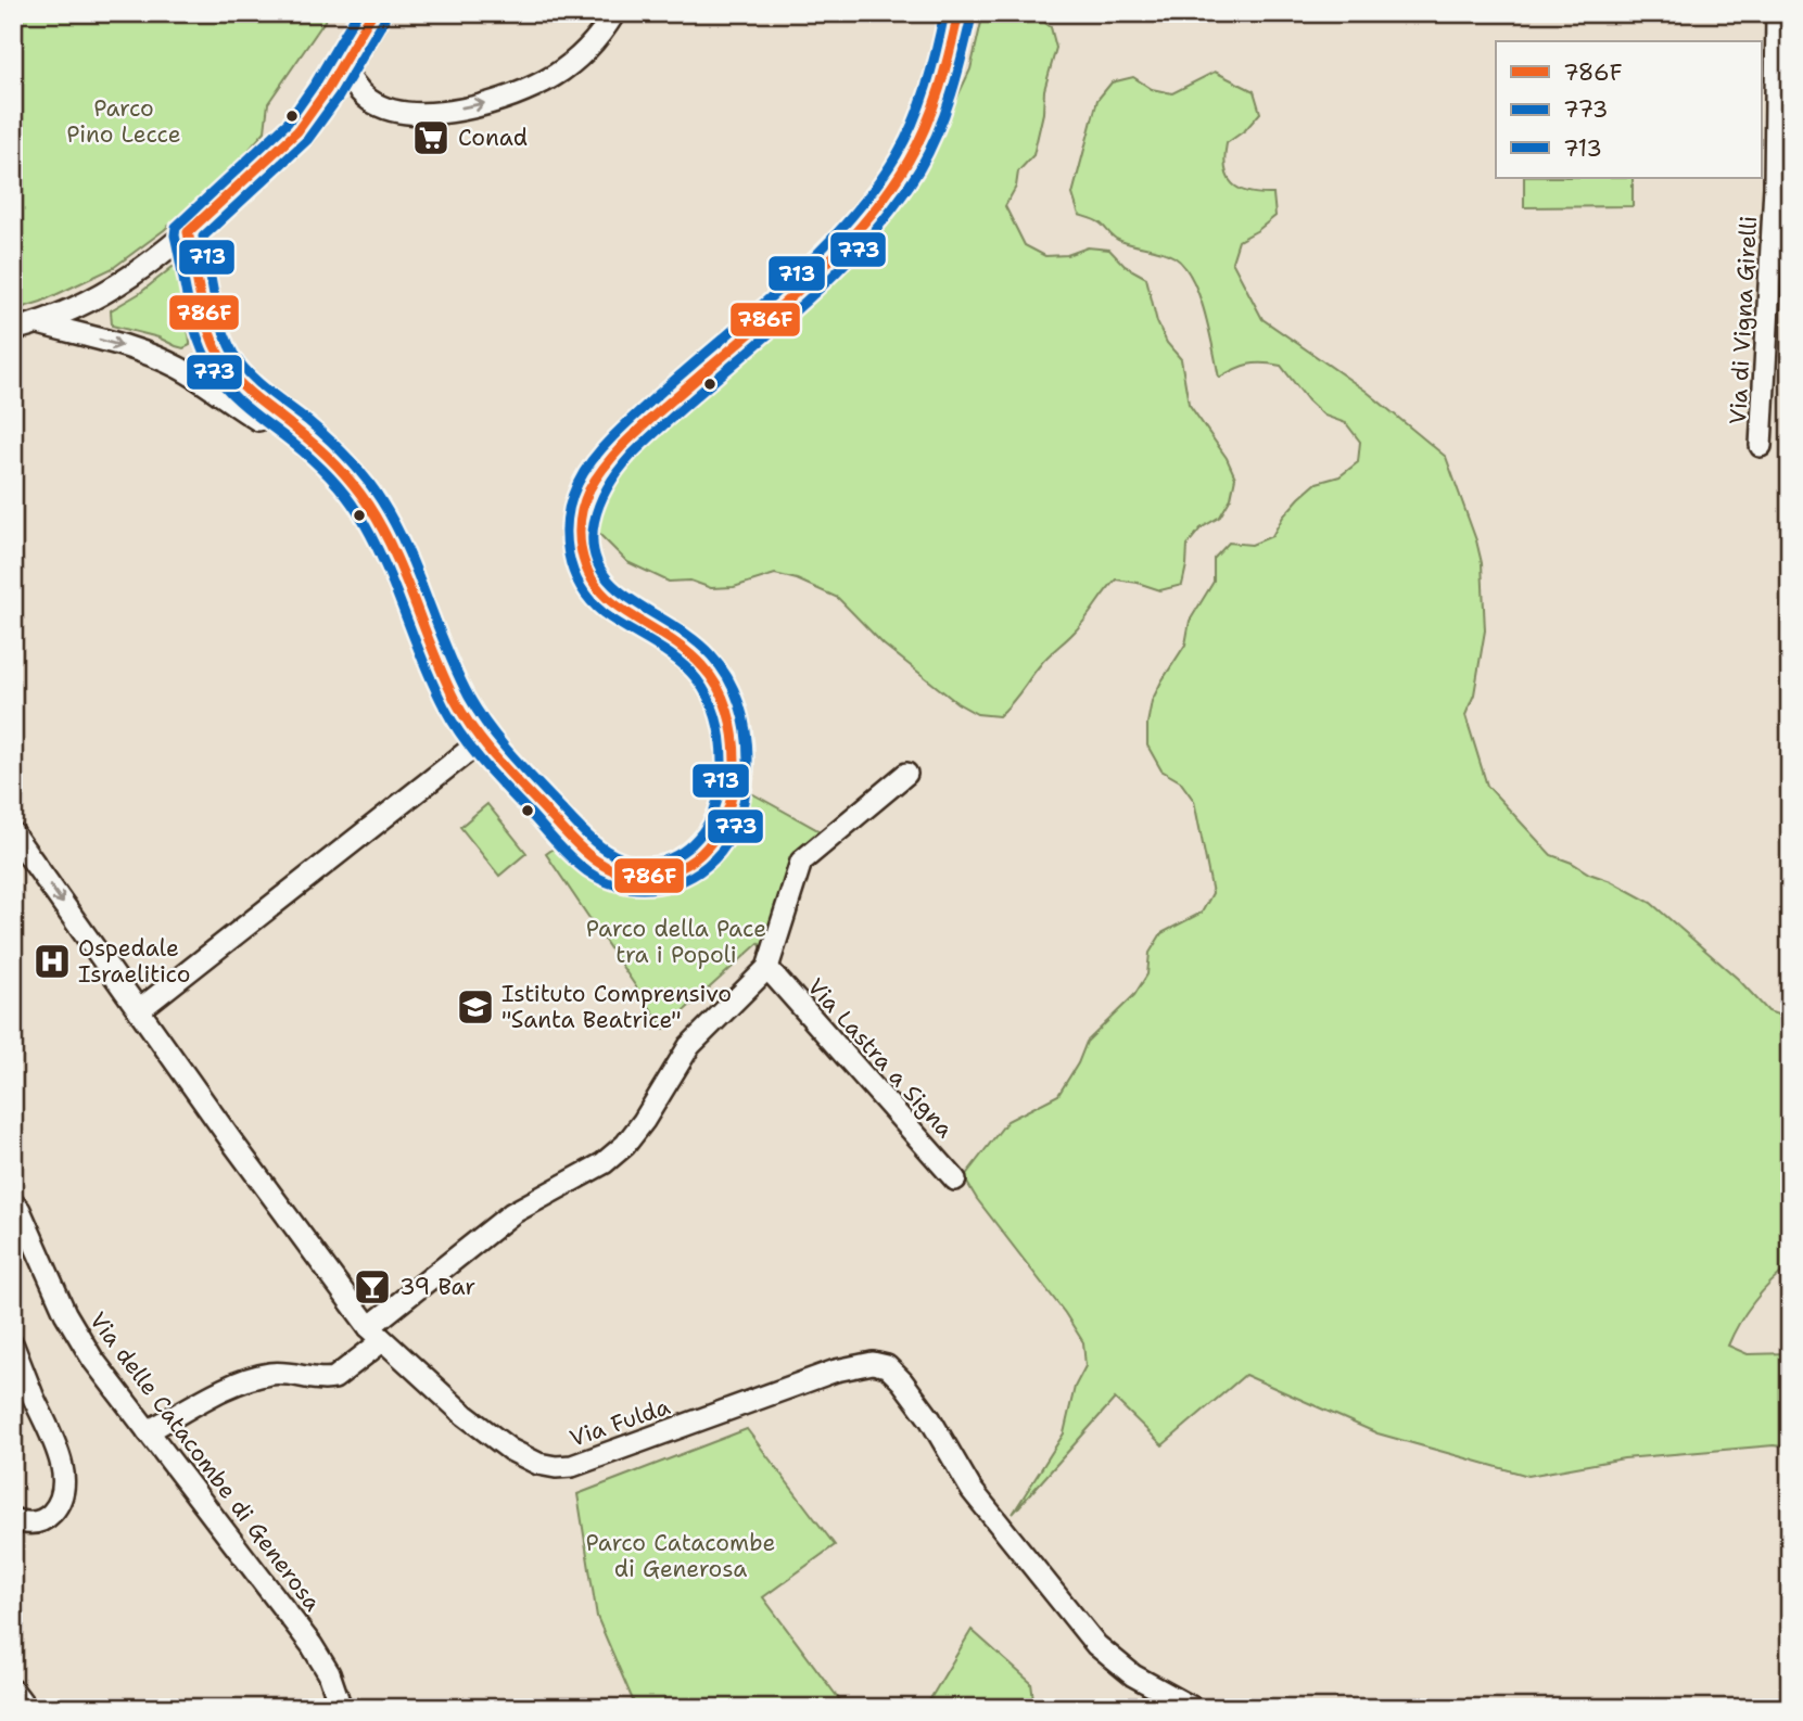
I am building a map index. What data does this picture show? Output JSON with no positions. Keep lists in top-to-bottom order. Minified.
{"streets":{"street":["Via di Vigna Girelli","Via Lastra a Signa","Via Fulda","Via delle Catacombe di Generosa"]},"parks":["Parco Pino Lecce","Parco della Pace tra i Popoli","Parco Catacombe di Generosa"],"places":{"supermarket":["Conad"],"hospital":["Ospedale Israelitico"],"school or university":["Istituto Comprensivo \"Santa Beatrice\""],"bar":["39 Bar"]},"lines":["transit line 786F","transit line 773","transit line 713"],"legend":["786F","773","713"]}
